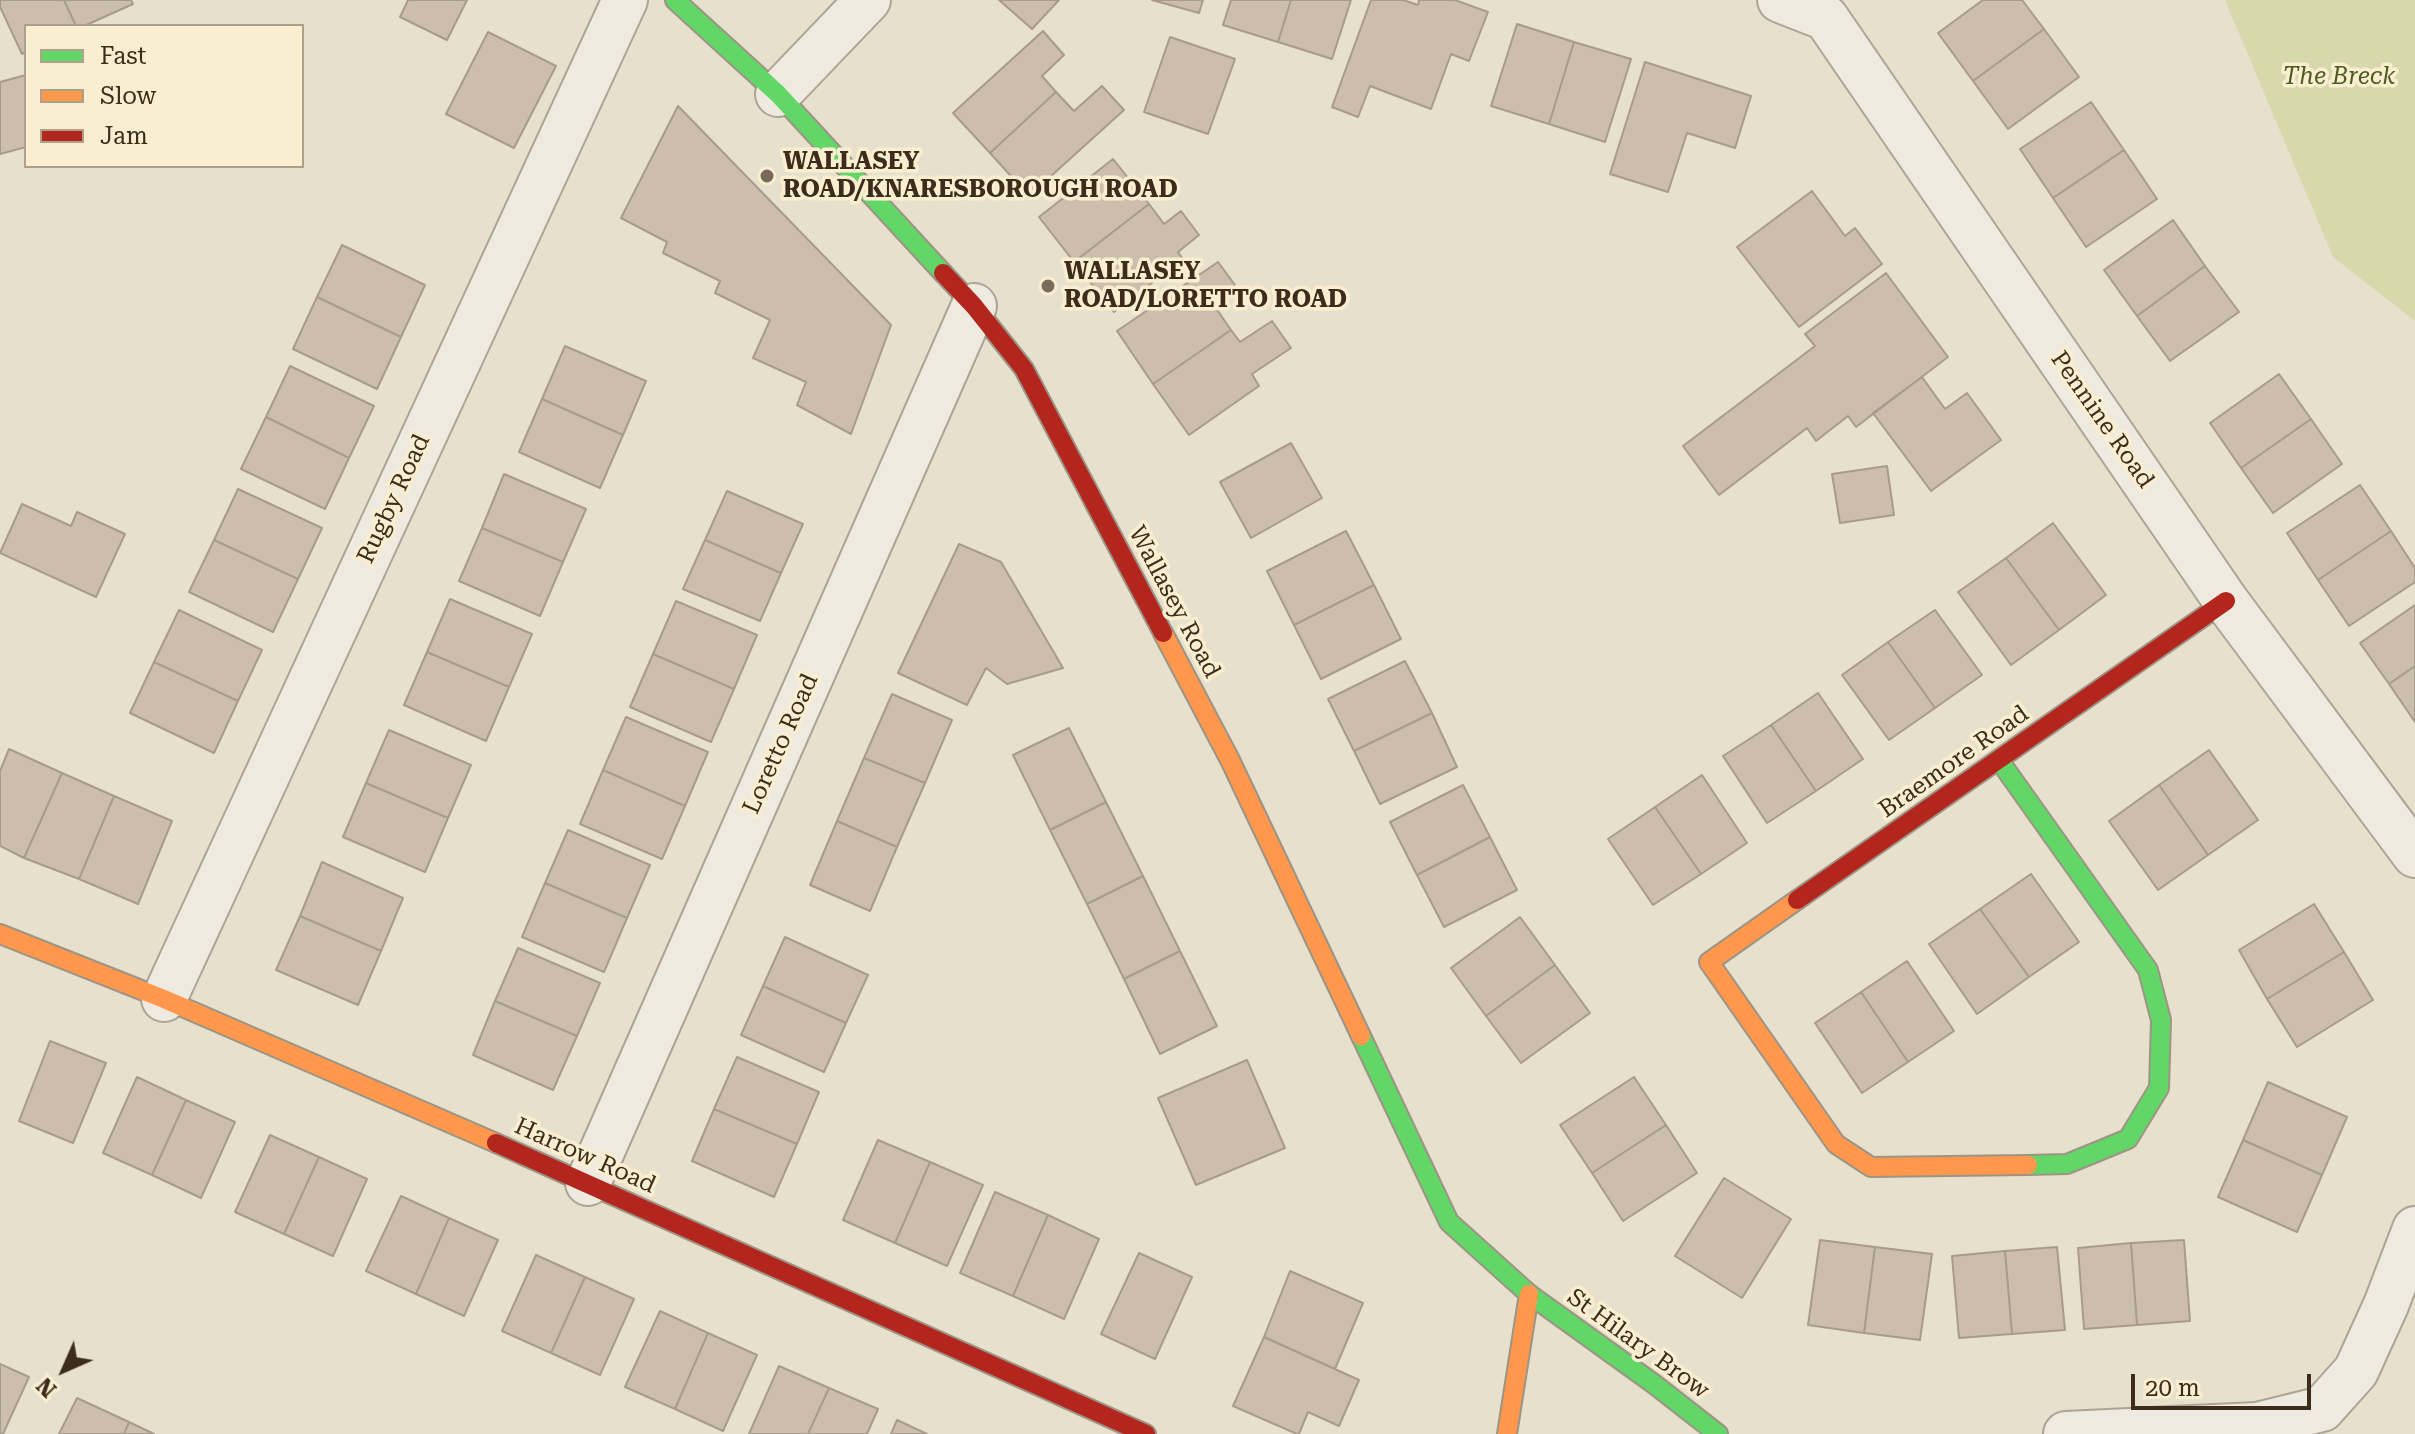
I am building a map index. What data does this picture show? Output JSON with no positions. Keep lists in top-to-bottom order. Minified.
{"streets":{"street":["Pennine Road","Rugby Road","Wallasey Road","Loretto Road","Braemore Road","Harrow Road","St Hilary Brow"]},"crossings":[["Pennine Road","Braemore Road"],["Rugby Road","Harrow Road"],["Wallasey Road","Loretto Road"],["Wallasey Road","St Hilary Brow"],["Loretto Road","Harrow Road"]],"parks":["The Breck"],"places":["WALLASEY ROAD/KNARESBOROUGH ROAD","WALLASEY ROAD/LORETTO ROAD"],"legend":["Fast","Slow","Jam"],"scale_bar":"20 m","north":"bottom left"}
